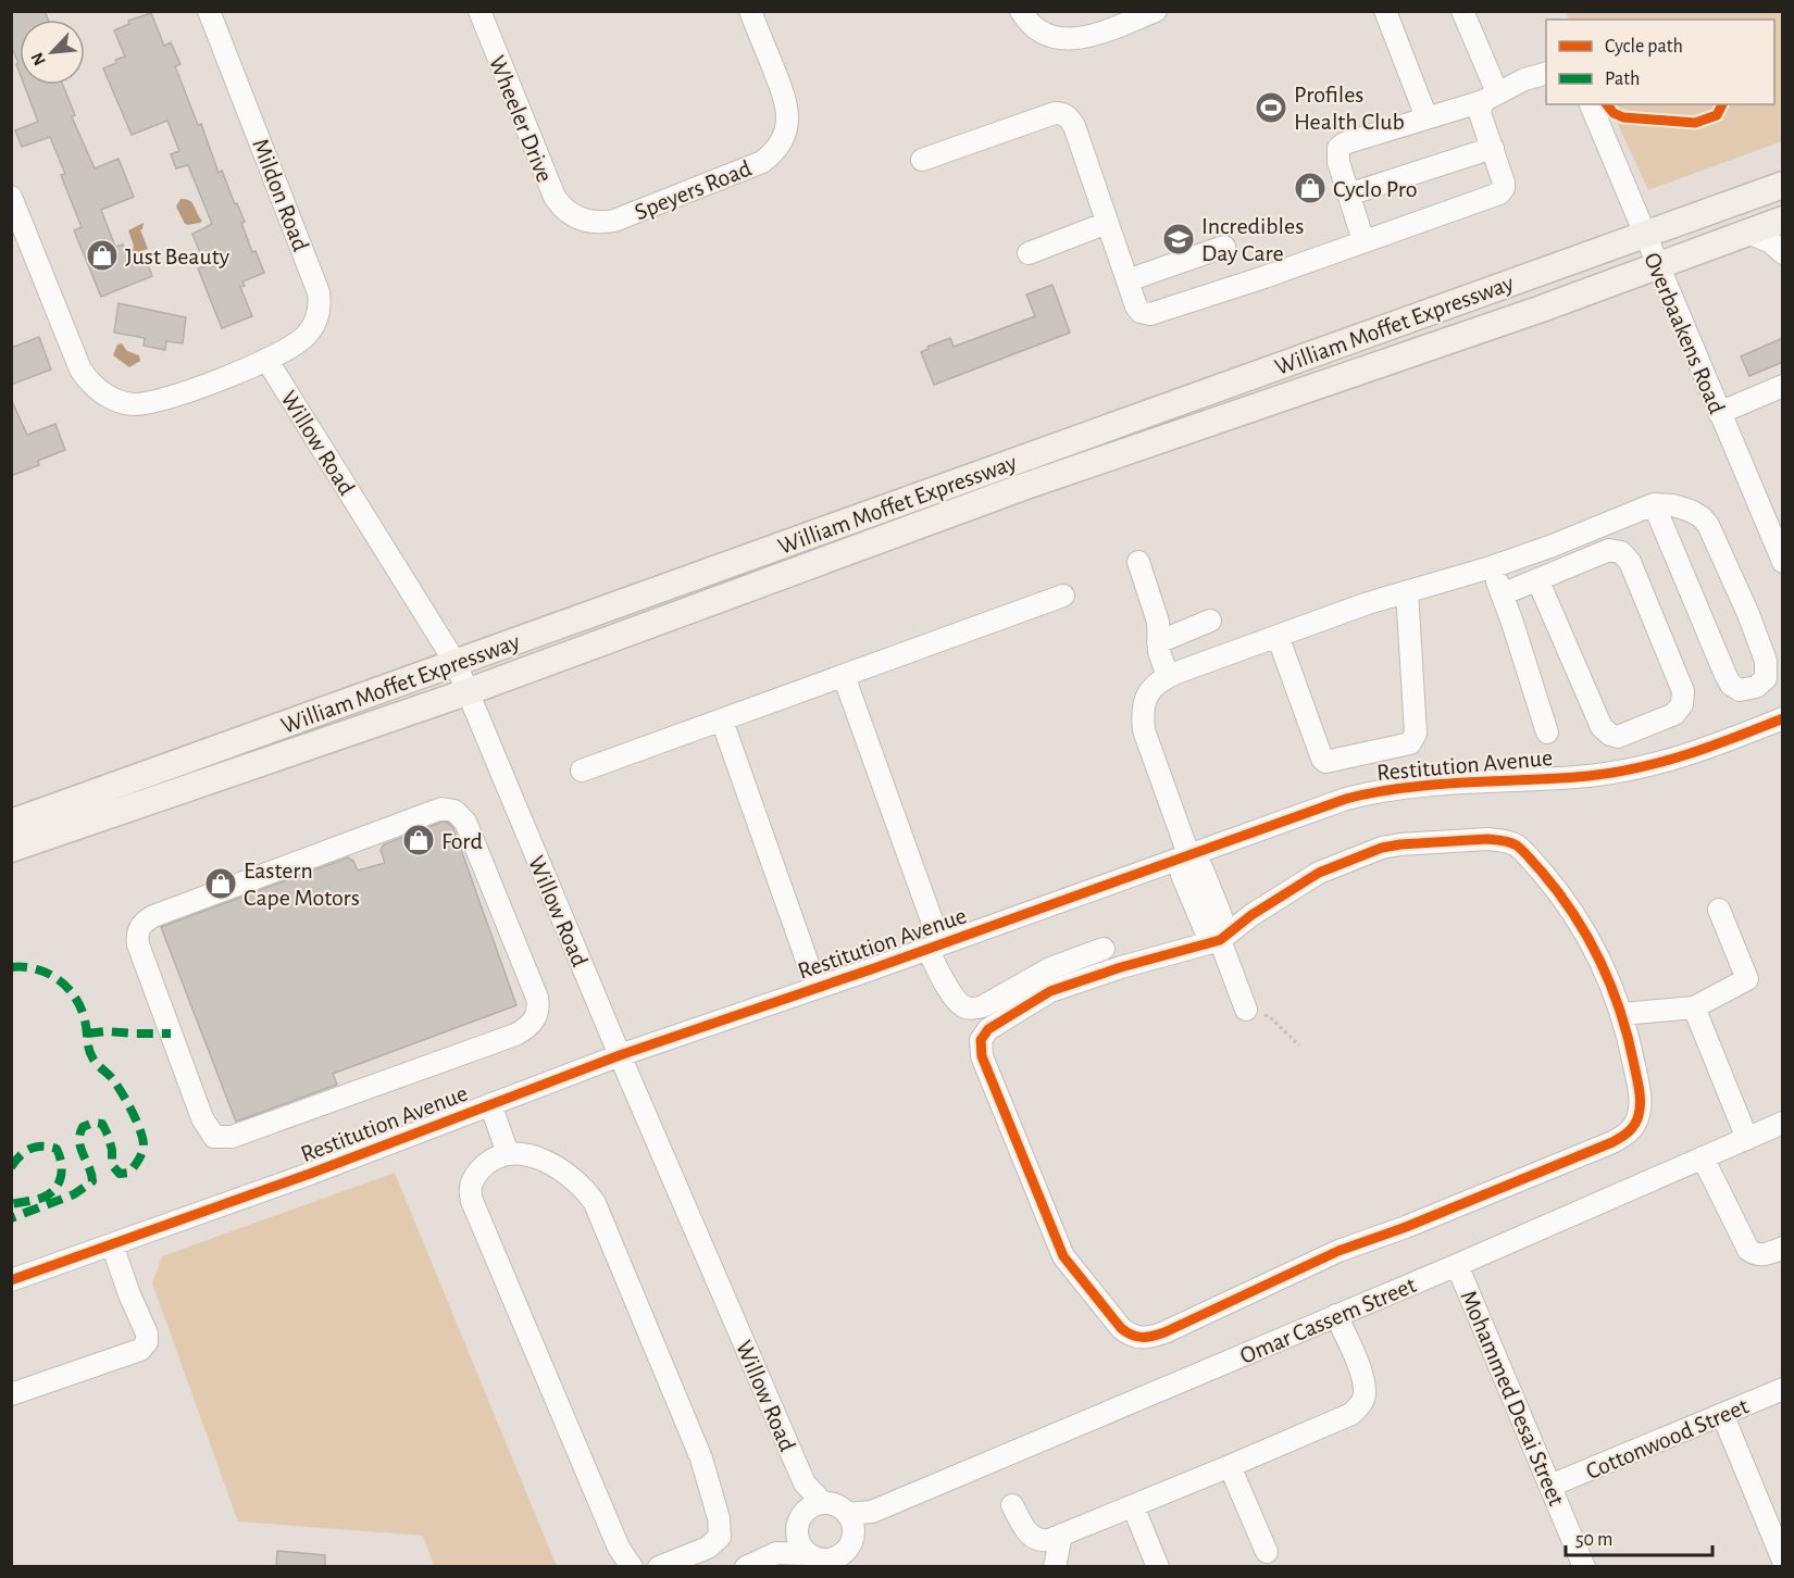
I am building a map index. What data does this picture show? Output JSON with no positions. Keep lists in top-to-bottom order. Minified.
{"streets":{"main road":["William Moffet Expressway"],"street":["Wheeler Drive","Speyers Road","Mildon Road","Overbaakens Road","Willow Road","Restitution Avenue","Omar Cassem Street","Mohammed Desai Street","Cottonwood Street"]},"crossings":[["Wheeler Drive","Speyers Road"],["Mildon Road","Willow Road"],["William Moffet Expressway","Overbaakens Road"],["William Moffet Expressway","Willow Road"],["Willow Road","Restitution Avenue"],["Willow Road","Omar Cassem Street"],["Omar Cassem Street","Mohammed Desai Street"],["Mohammed Desai Street","Cottonwood Street"]],"places":{"sports":["Profiles Health Club"],"shop":["Cyclo Pro","Just Beauty","Ford","Eastern Cape Motors"],"school or university":["Incredibles Day Care"]},"legend":["Cycle path","Path"],"scale_bar":"50 m","north":"bottom left"}
